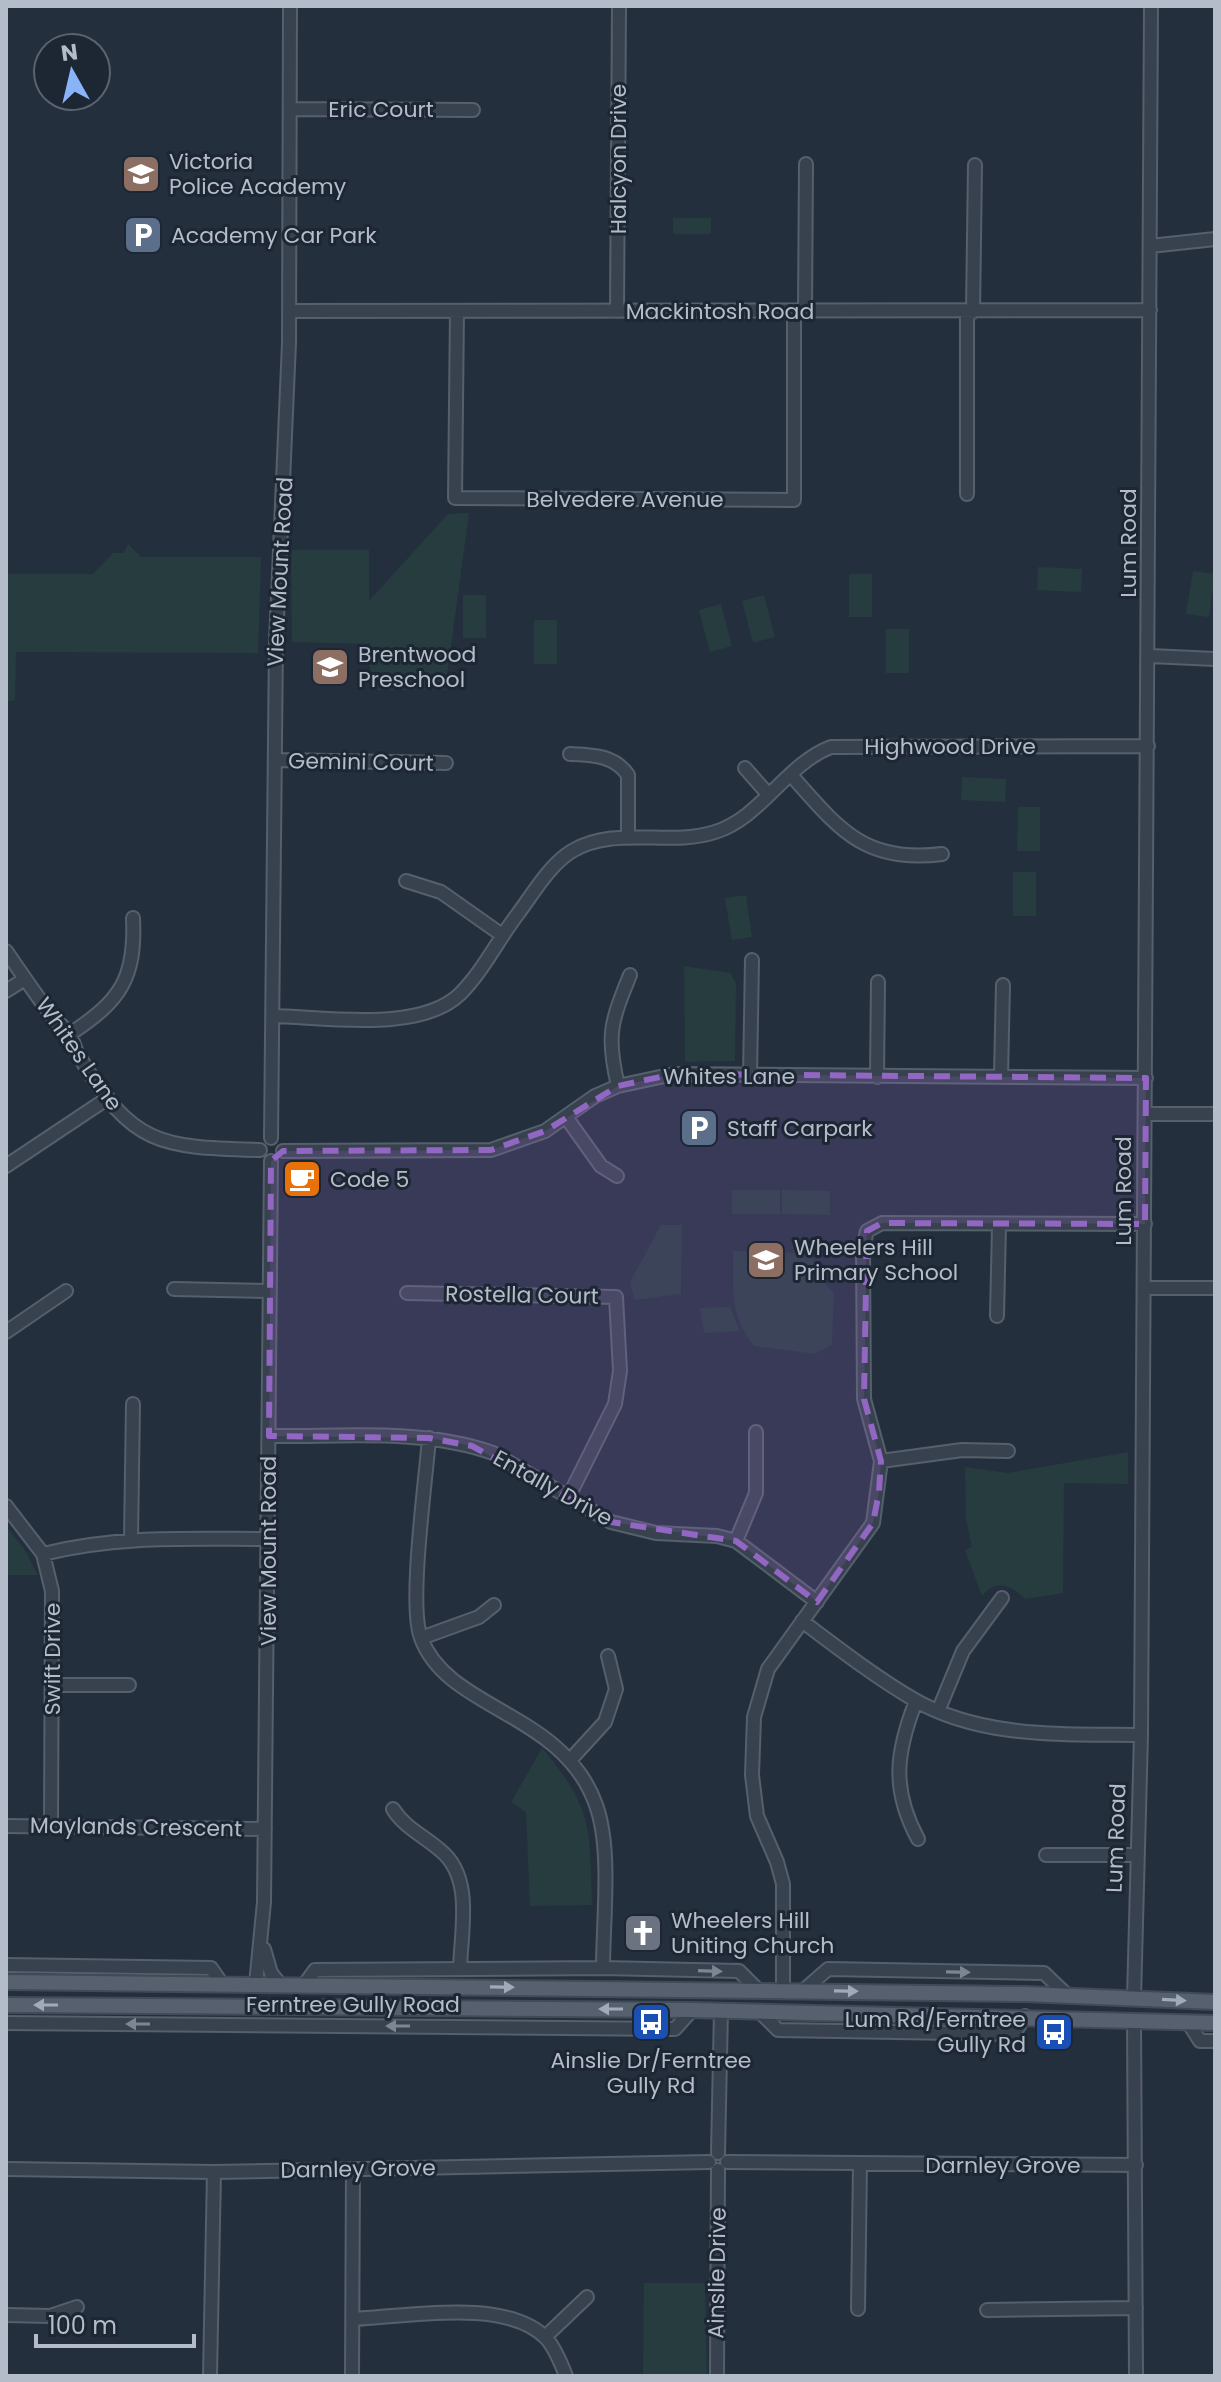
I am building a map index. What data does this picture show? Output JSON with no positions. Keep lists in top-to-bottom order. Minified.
{"streets":{"main road":["Lum Road","Ferntree Gully Road"],"street":["Eric Court","Halcyon Drive","Mackintosh Road","Belvedere Avenue","View Mount Road","Highwood Drive","Gemini Court","Whites Lane","Rostella Court","Entally Drive","Swift Drive","Maylands Crescent","Darnley Grove","Ainslie Drive"]},"crossings":[["Eric Court","View Mount Road"],["Halcyon Drive","Mackintosh Road"],["Mackintosh Road","Belvedere Avenue"],["Mackintosh Road","Lum Road"],["Mackintosh Road","View Mount Road"],["Lum Road","Highwood Drive"],["Lum Road","Whites Lane"],["Lum Road","Ferntree Gully Road"],["Lum Road","Darnley Grove"],["View Mount Road","Highwood Drive"],["View Mount Road","Gemini Court"],["View Mount Road","Whites Lane"],["View Mount Road","Entally Drive"],["View Mount Road","Maylands Crescent"],["View Mount Road","Ferntree Gully Road"],["Rostella Court","Entally Drive"],["Swift Drive","Maylands Crescent"],["Ferntree Gully Road","Ainslie Drive"],["Darnley Grove","Ainslie Drive"]],"places":{"school or university":["Victoria Police Academy","Brentwood Preschool","Wheelers Hill Primary School"],"parking":["Academy Car Park","Staff Carpark"],"cafe":["Code 5"],"church":["Wheelers Hill Uniting Church"],"bus stop":["Ainslie Dr/Ferntree Gully Rd","Lum Rd/Ferntree Gully Rd"]},"scale_bar":"100 m","north":"top"}
